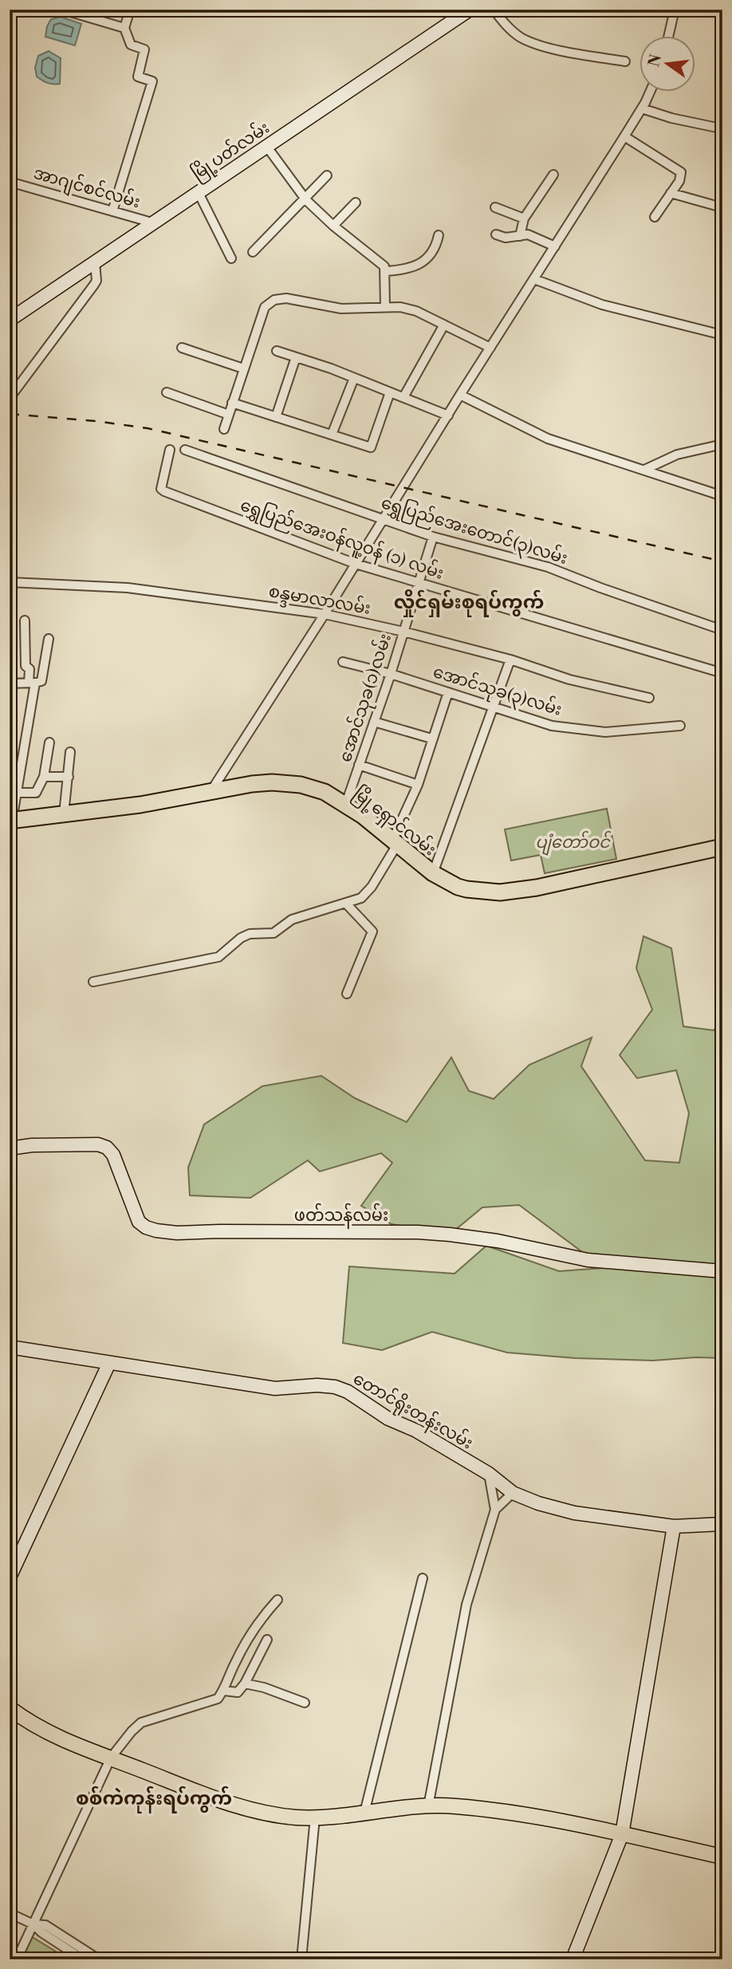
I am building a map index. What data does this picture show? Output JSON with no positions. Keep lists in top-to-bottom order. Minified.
{"streets":{"highway":["မြို့ရှောင်လမ်း"],"street":["မြို့ပတ်လမ်း","အာဂျင်စင်လမ်း","ရွှေပြည်အေးတောင်(၃)လမ်း","ရွှေပြည်အေးဝန်လူ့ဝန် (၁) လမ်း","စန္ဒမာလာလမ်း","အောင်သုခ(၃)လမ်း","အောင်သုခ(၁)လမ်း","ဖတ်သန်လမ်း","တောင်ရိုးတန်းလမ်း"]},"crossings":[["မြို့ပတ်လမ်း","အာဂျင်စင်လမ်း"],["ရွှေပြည်အေးတောင်(၃)လမ်း","အောင်သုခ(၁)လမ်း"],["ရွှေပြည်အေးဝန်လူ့ဝန် (၁) လမ်း","အောင်သုခ(၁)လမ်း"],["စန္ဒမာလာလမ်း","အောင်သုခ(၁)လမ်း"],["အောင်သုခ(၃)လမ်း","အောင်သုခ(၁)လမ်း"],["အောင်သုခ(၁)လမ်း","မြို့ရှောင်လမ်း"]],"districts":["လှိုင်ရှမ်းစုရပ်ကွက်","စစ်ကဲကုန်းရပ်ကွက်"],"parks":["ပျံတော်ဝင်"],"north":"left"}
